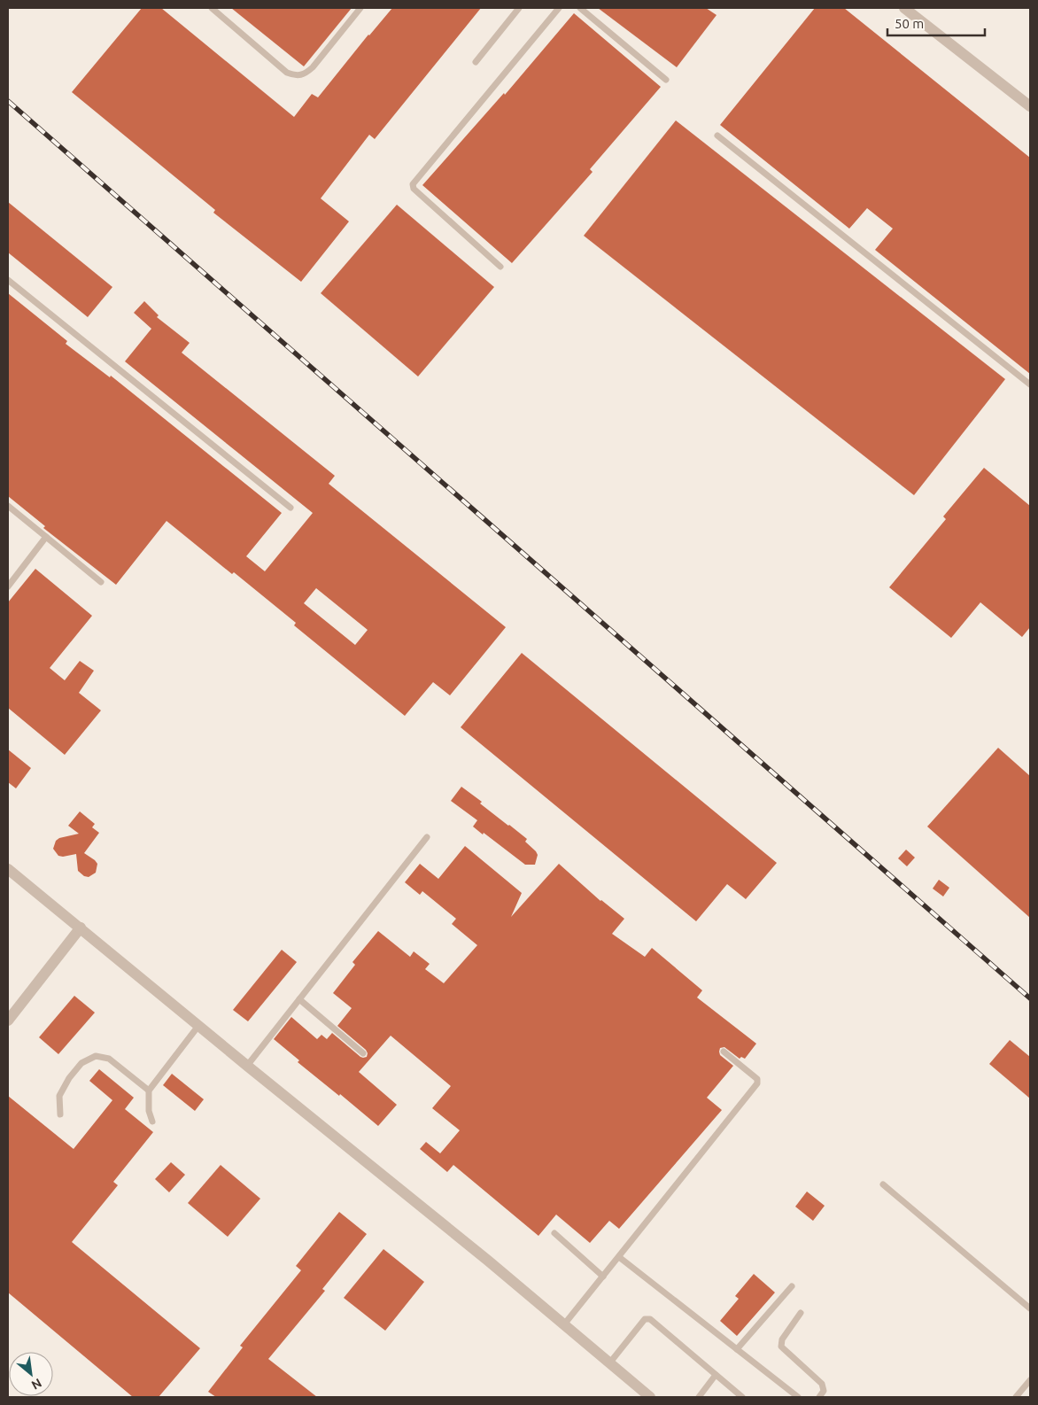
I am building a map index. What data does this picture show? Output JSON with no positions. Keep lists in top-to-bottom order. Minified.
{"scale_bar":"50 m","north":"bottom right"}
